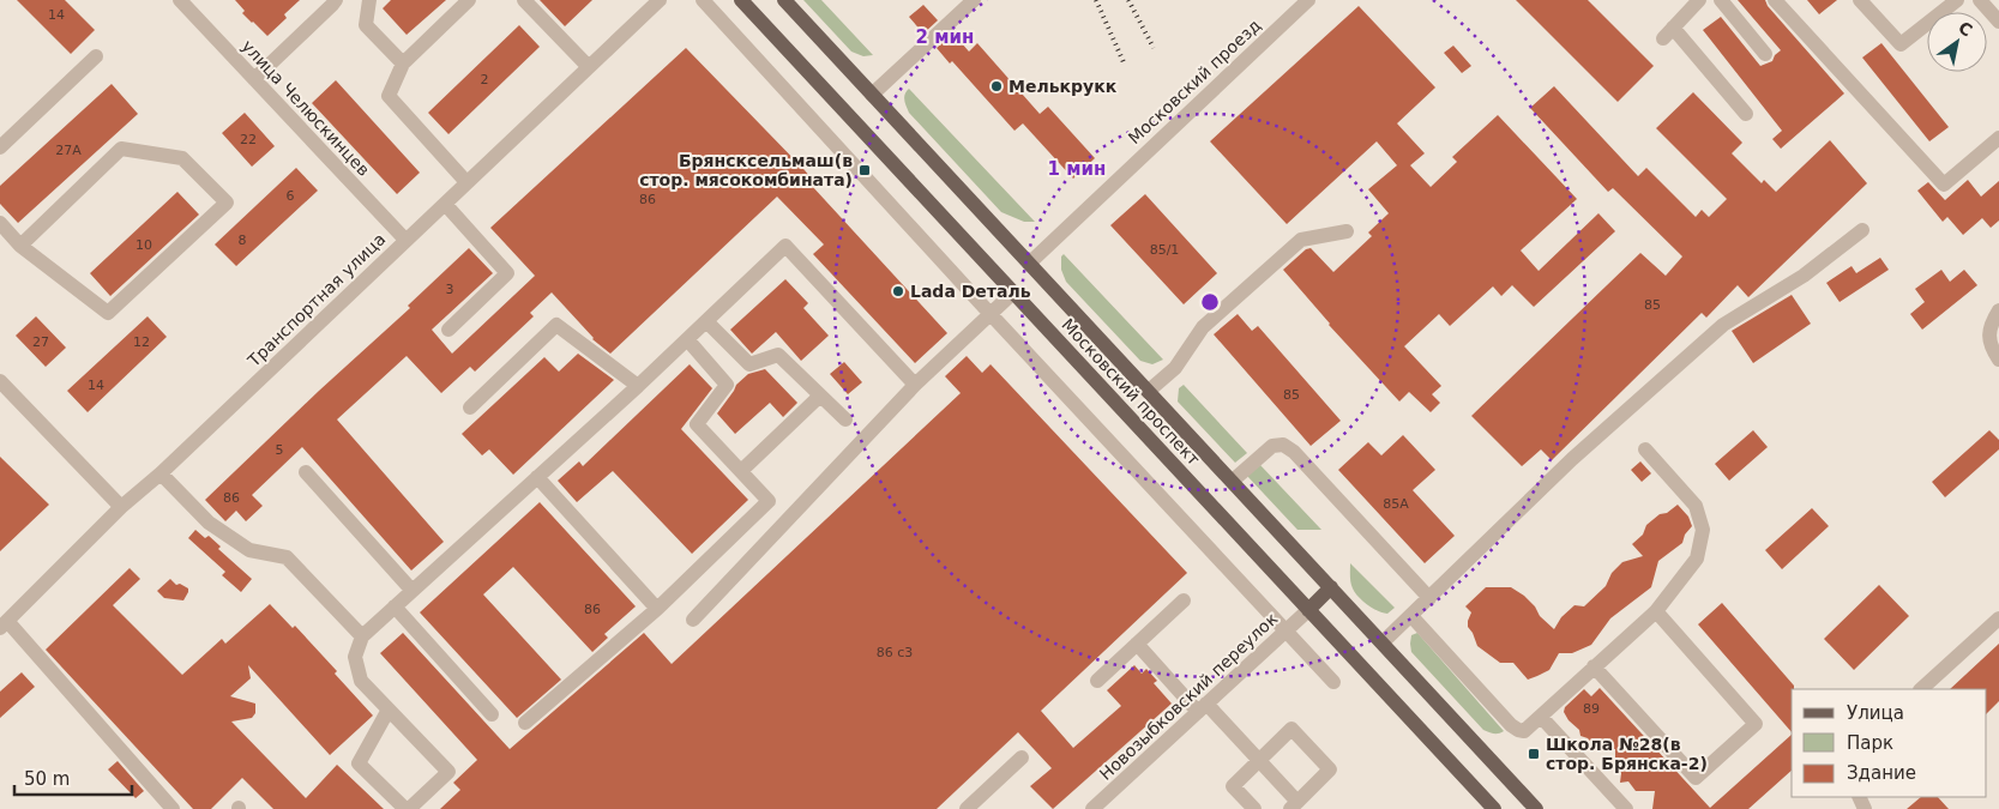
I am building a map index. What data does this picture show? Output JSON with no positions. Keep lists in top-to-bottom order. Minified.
{"streets":{"main road":["Московский проспект"],"street":["Московский проезд","улица Челюскинцев","Транспортная улица","Новозыбковский переулок"]},"crossings":[["Московский проезд","Московский проспект"],["улица Челюскинцев","Транспортная улица"],["Московский проспект","Новозыбковский переулок"]],"places":{"other":["Мелькрукк","Lada Dеталь"],"transit":["Брянсксельмаш(в стор. мясокомбината)","Школа №28(в стор. Брянска-2)"]},"house_numbers":["14","2","22","27А","6","86","8","10","85/1","3","85","27","12","14","85","5","86","85А","86","86 с3","89"],"legend":["Улица","Парк","Здание"],"scale_bar":"50 m","north":"top right","rings":["2 мин","1 мин"]}
